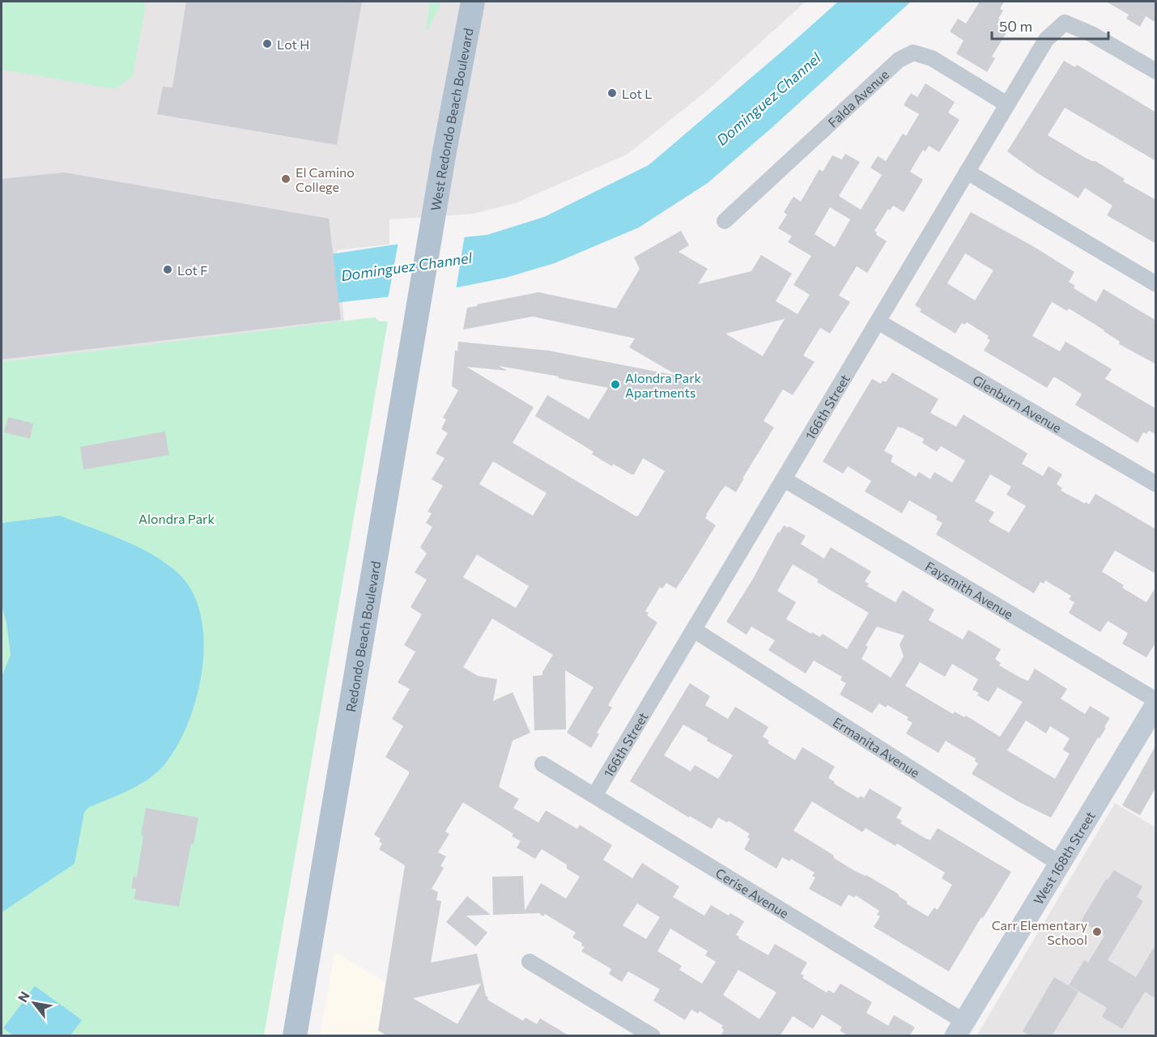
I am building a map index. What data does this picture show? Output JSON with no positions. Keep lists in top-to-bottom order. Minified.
{"streets":{"main road":["West Redondo Beach Boulevard","Redondo Beach Boulevard"],"street":["Falda Avenue","Glenburn Avenue","166th Street","Faysmith Avenue","Ermanita Avenue","West 168th Street","Cerise Avenue"]},"crossings":[["Falda Avenue","166th Street"],["West Redondo Beach Boulevard","Redondo Beach Boulevard"],["Glenburn Avenue","166th Street"],["166th Street","Faysmith Avenue"],["166th Street","Ermanita Avenue"],["166th Street","Cerise Avenue"],["Faysmith Avenue","West 168th Street"],["Ermanita Avenue","West 168th Street"],["West 168th Street","Cerise Avenue"]],"water":["Dominguez Channel"],"parks":["Alondra Park"],"places":["Lot H","Lot L","El Camino College","Lot F","Alondra Park Apartments","Carr Elementary School"],"scale_bar":"50 m","north":"top left"}
